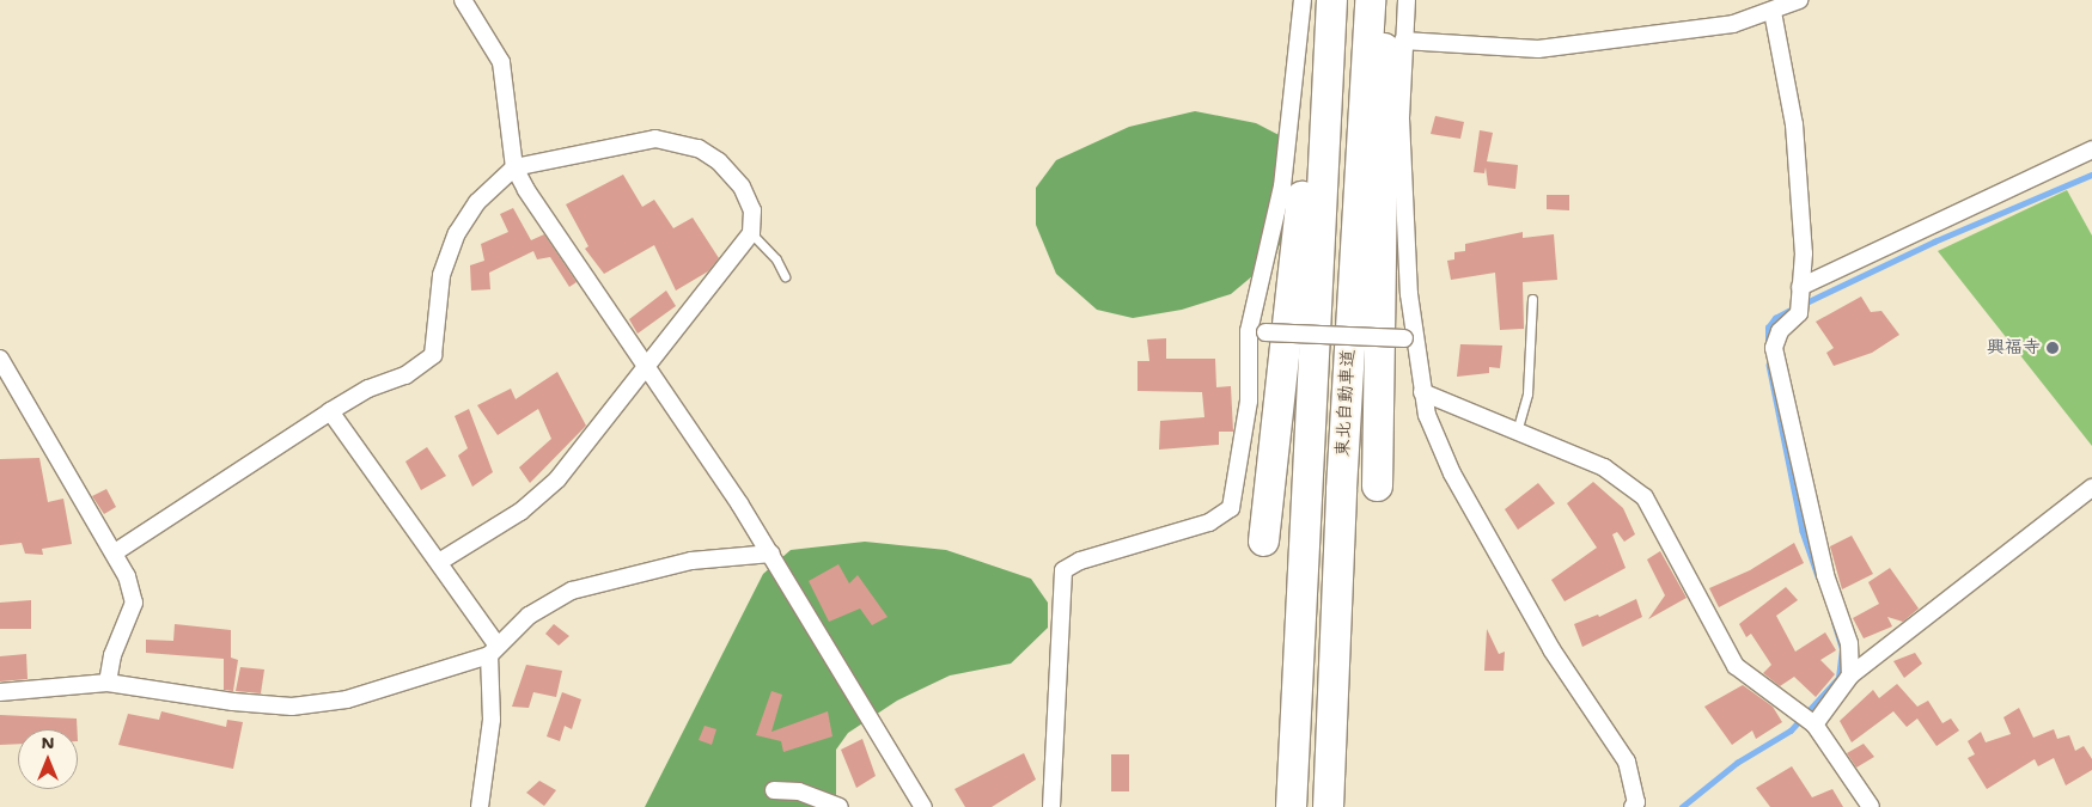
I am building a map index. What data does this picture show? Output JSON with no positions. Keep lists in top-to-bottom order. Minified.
{"streets":{"highway":["東北自動車道"]},"places":["興福寺"],"north":"top"}
